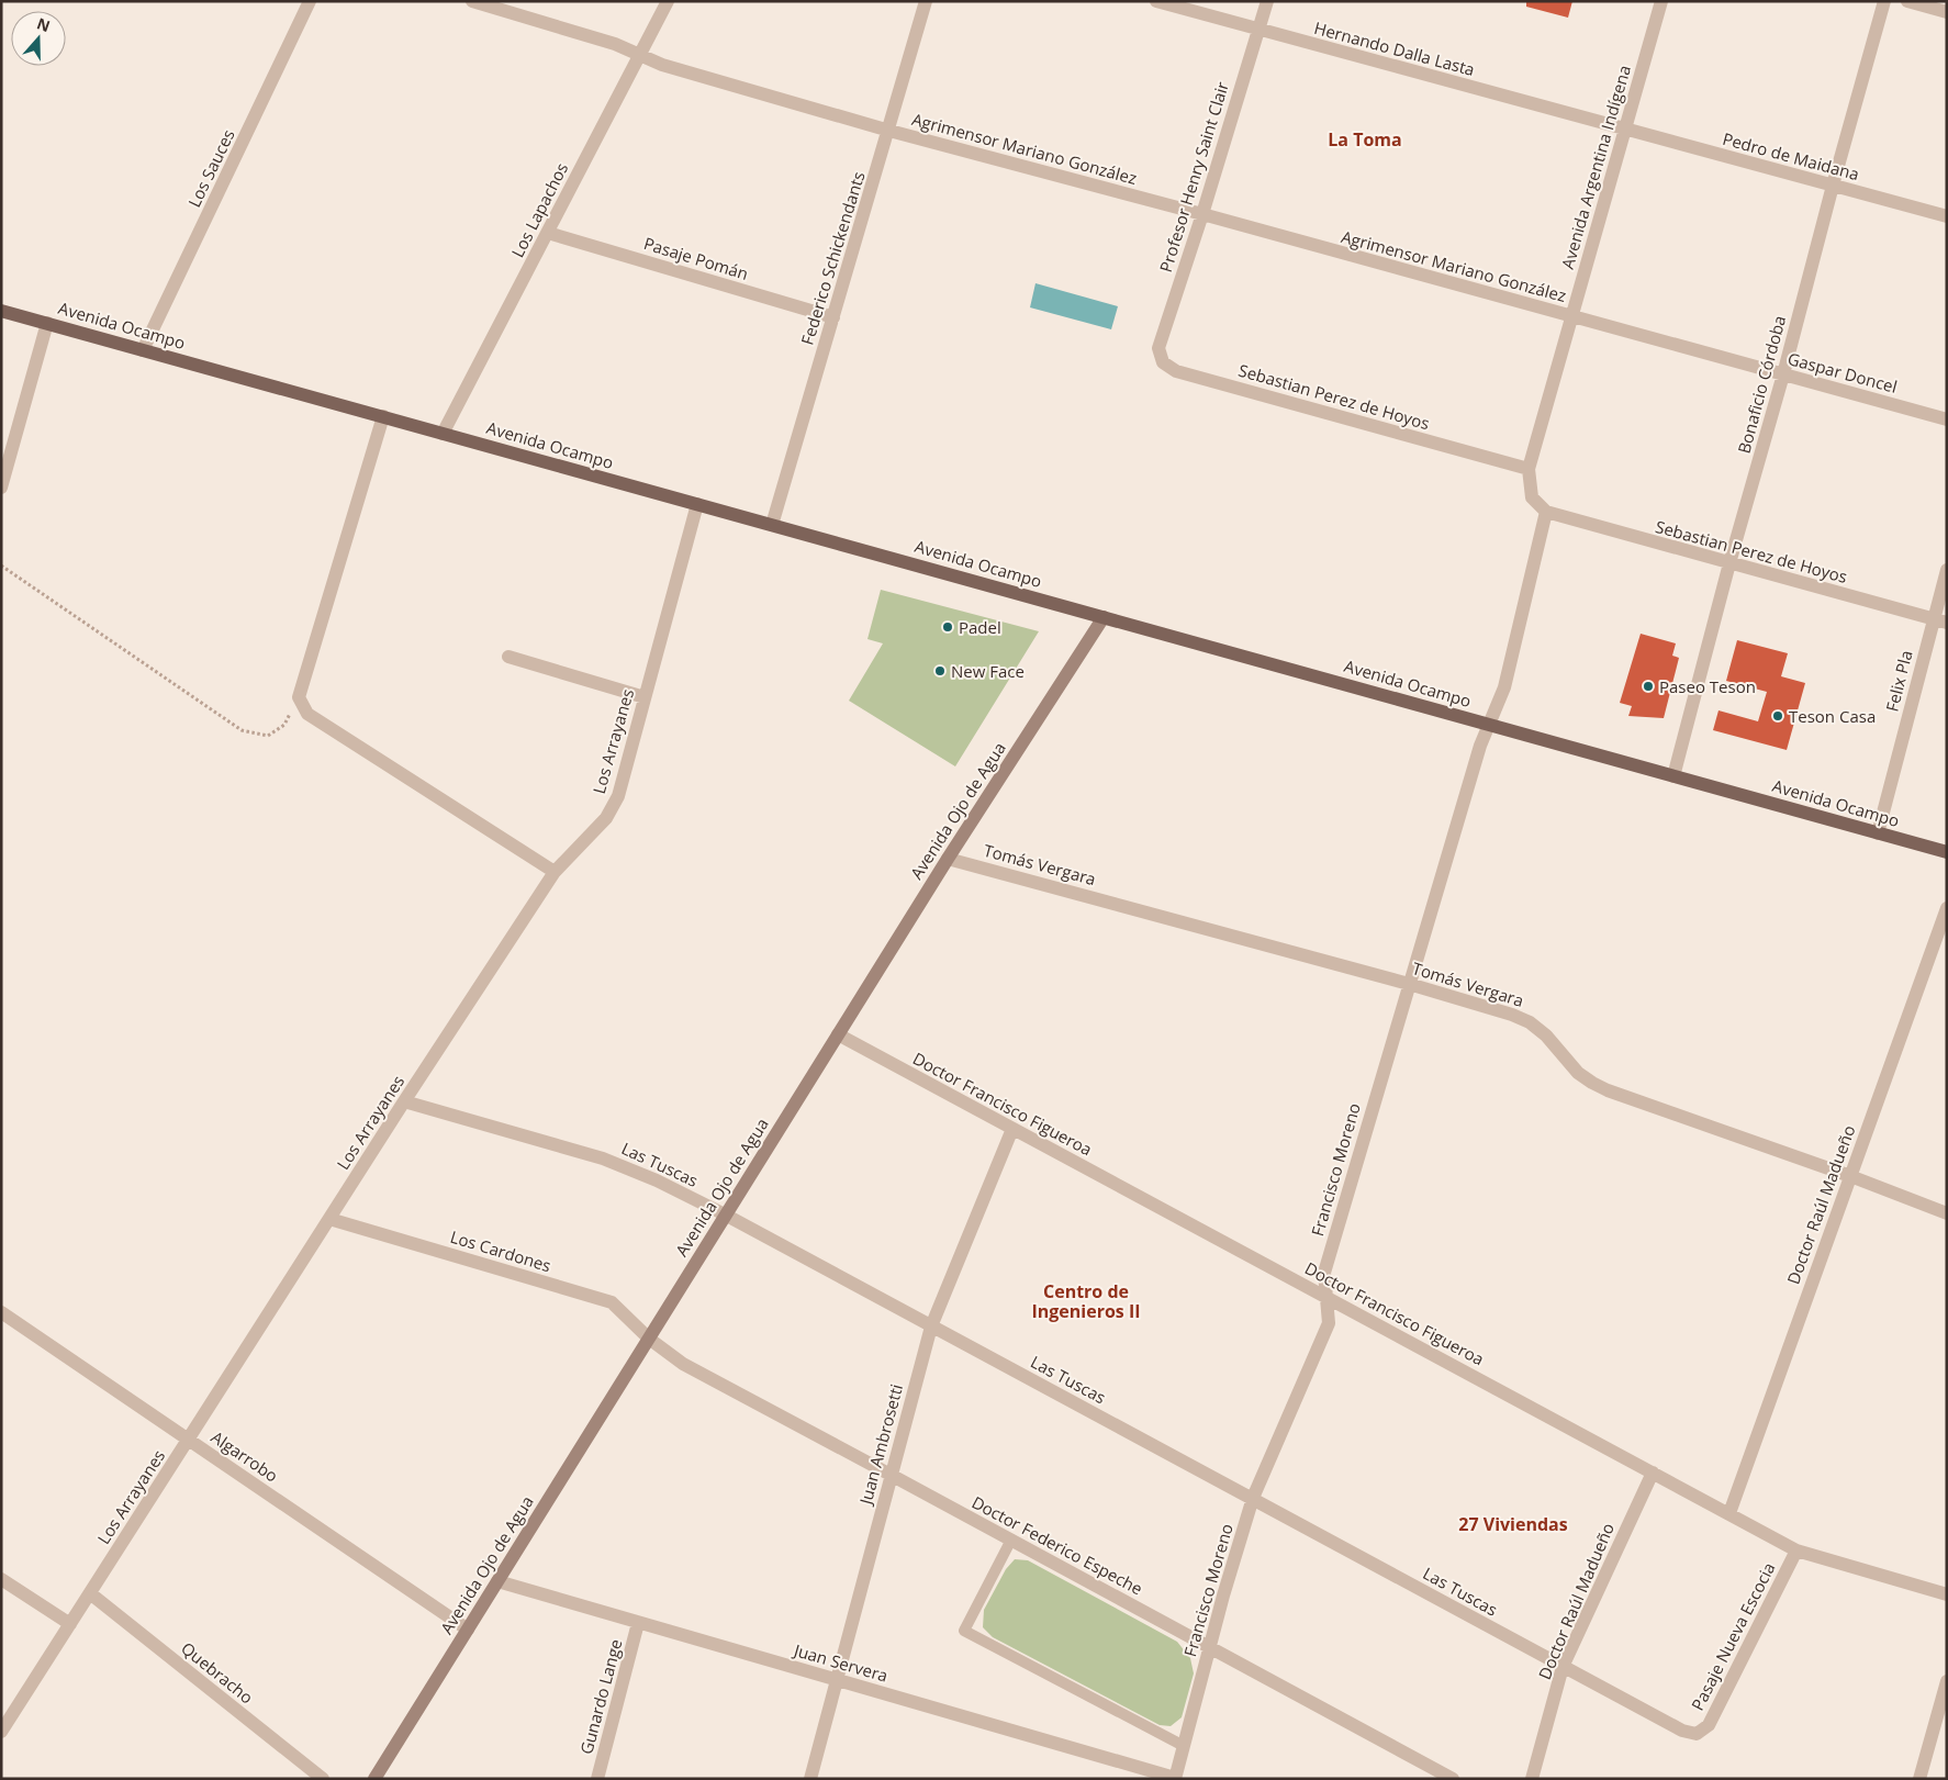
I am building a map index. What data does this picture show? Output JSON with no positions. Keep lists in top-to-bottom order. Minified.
{"streets":{"main road":["Avenida Ocampo","Avenida Ojo de Agua"],"street":["Hernando Dalla Lasta","Agrimensor Mariano González","Pedro de Maidana","Avenida Argentina Indígena","Los Sauces","Profesor Henry Saint Clair","Los Lapachos","Pasaje Pomán","Federico Schickendants","Gaspar Doncel","Bonaficio Córdoba","Sebastian Perez de Hoyos","Felix Pla","Los Arrayanes","Tomás Vergara","Doctor Francisco Figueroa","Las Tuscas","Francisco Moreno","Doctor Raúl Madueño","Los Cardones","Juan Ambrosetti","Algarrobo","Doctor Federico Espeche","Pasaje Nueva Escocia","Juan Servera","Quebracho","Gunardo Lange"]},"crossings":[["Hernando Dalla Lasta","Pedro de Maidana"],["Hernando Dalla Lasta","Avenida Argentina Indígena"],["Hernando Dalla Lasta","Profesor Henry Saint Clair"],["Agrimensor Mariano González","Avenida Argentina Indígena"],["Agrimensor Mariano González","Profesor Henry Saint Clair"],["Agrimensor Mariano González","Los Lapachos"],["Agrimensor Mariano González","Federico Schickendants"],["Agrimensor Mariano González","Gaspar Doncel"],["Pedro de Maidana","Avenida Argentina Indígena"],["Pedro de Maidana","Bonaficio Córdoba"],["Avenida Argentina Indígena","Gaspar Doncel"],["Avenida Argentina Indígena","Sebastian Perez de Hoyos"],["Los Sauces","Avenida Ocampo"],["Profesor Henry Saint Clair","Sebastian Perez de Hoyos"],["Los Lapachos","Pasaje Pomán"],["Los Lapachos","Avenida Ocampo"],["Pasaje Pomán","Federico Schickendants"],["Federico Schickendants","Avenida Ocampo"],["Avenida Ocampo","Bonaficio Córdoba"],["Avenida Ocampo","Felix Pla"],["Avenida Ocampo","Los Arrayanes"],["Avenida Ocampo","Avenida Ojo de Agua"],["Avenida Ocampo","Francisco Moreno"],["Gaspar Doncel","Bonaficio Córdoba"],["Bonaficio Córdoba","Sebastian Perez de Hoyos"],["Sebastian Perez de Hoyos","Felix Pla"],["Los Arrayanes","Las Tuscas"],["Los Arrayanes","Los Cardones"],["Los Arrayanes","Algarrobo"],["Los Arrayanes","Quebracho"],["Avenida Ojo de Agua","Tomás Vergara"],["Avenida Ojo de Agua","Doctor Francisco Figueroa"],["Avenida Ojo de Agua","Las Tuscas"],["Avenida Ojo de Agua","Los Cardones"],["Avenida Ojo de Agua","Algarrobo"],["Avenida Ojo de Agua","Doctor Federico Espeche"],["Avenida Ojo de Agua","Juan Servera"],["Tomás Vergara","Francisco Moreno"],["Tomás Vergara","Doctor Raúl Madueño"],["Doctor Francisco Figueroa","Francisco Moreno"],["Doctor Francisco Figueroa","Doctor Raúl Madueño"],["Doctor Francisco Figueroa","Juan Ambrosetti"],["Doctor Francisco Figueroa","Pasaje Nueva Escocia"],["Las Tuscas","Francisco Moreno"],["Las Tuscas","Doctor Raúl Madueño"],["Las Tuscas","Juan Ambrosetti"],["Las Tuscas","Pasaje Nueva Escocia"],["Francisco Moreno","Doctor Federico Espeche"],["Francisco Moreno","Juan Servera"],["Los Cardones","Doctor Federico Espeche"],["Juan Ambrosetti","Doctor Federico Espeche"],["Juan Ambrosetti","Juan Servera"],["Juan Servera","Gunardo Lange"]],"districts":["La Toma","Centro de Ingenieros II","27 Viviendas"],"places":["Padel","New Face","Paseo Teson","Teson Casa"],"north":"top"}
